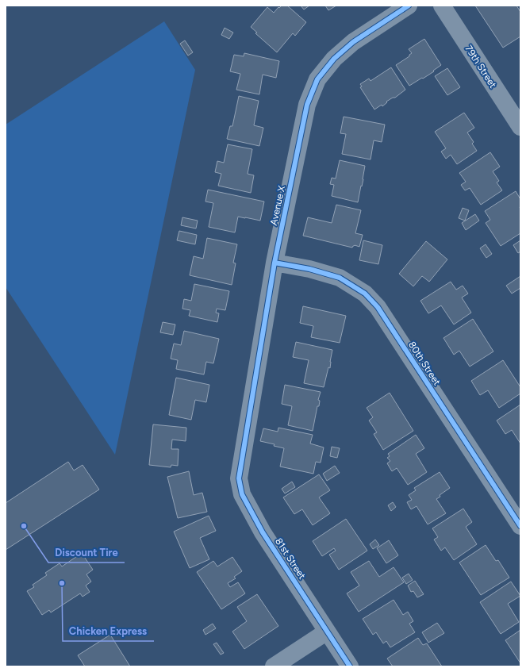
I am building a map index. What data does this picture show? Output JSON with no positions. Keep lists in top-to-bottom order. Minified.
{"streets":{"street":["79th Street","Avenue X","80th Street","81st Street"]},"crossings":[["Avenue X","80th Street"],["Avenue X","81st Street"]],"places":["Discount Tire","Chicken Express"]}
